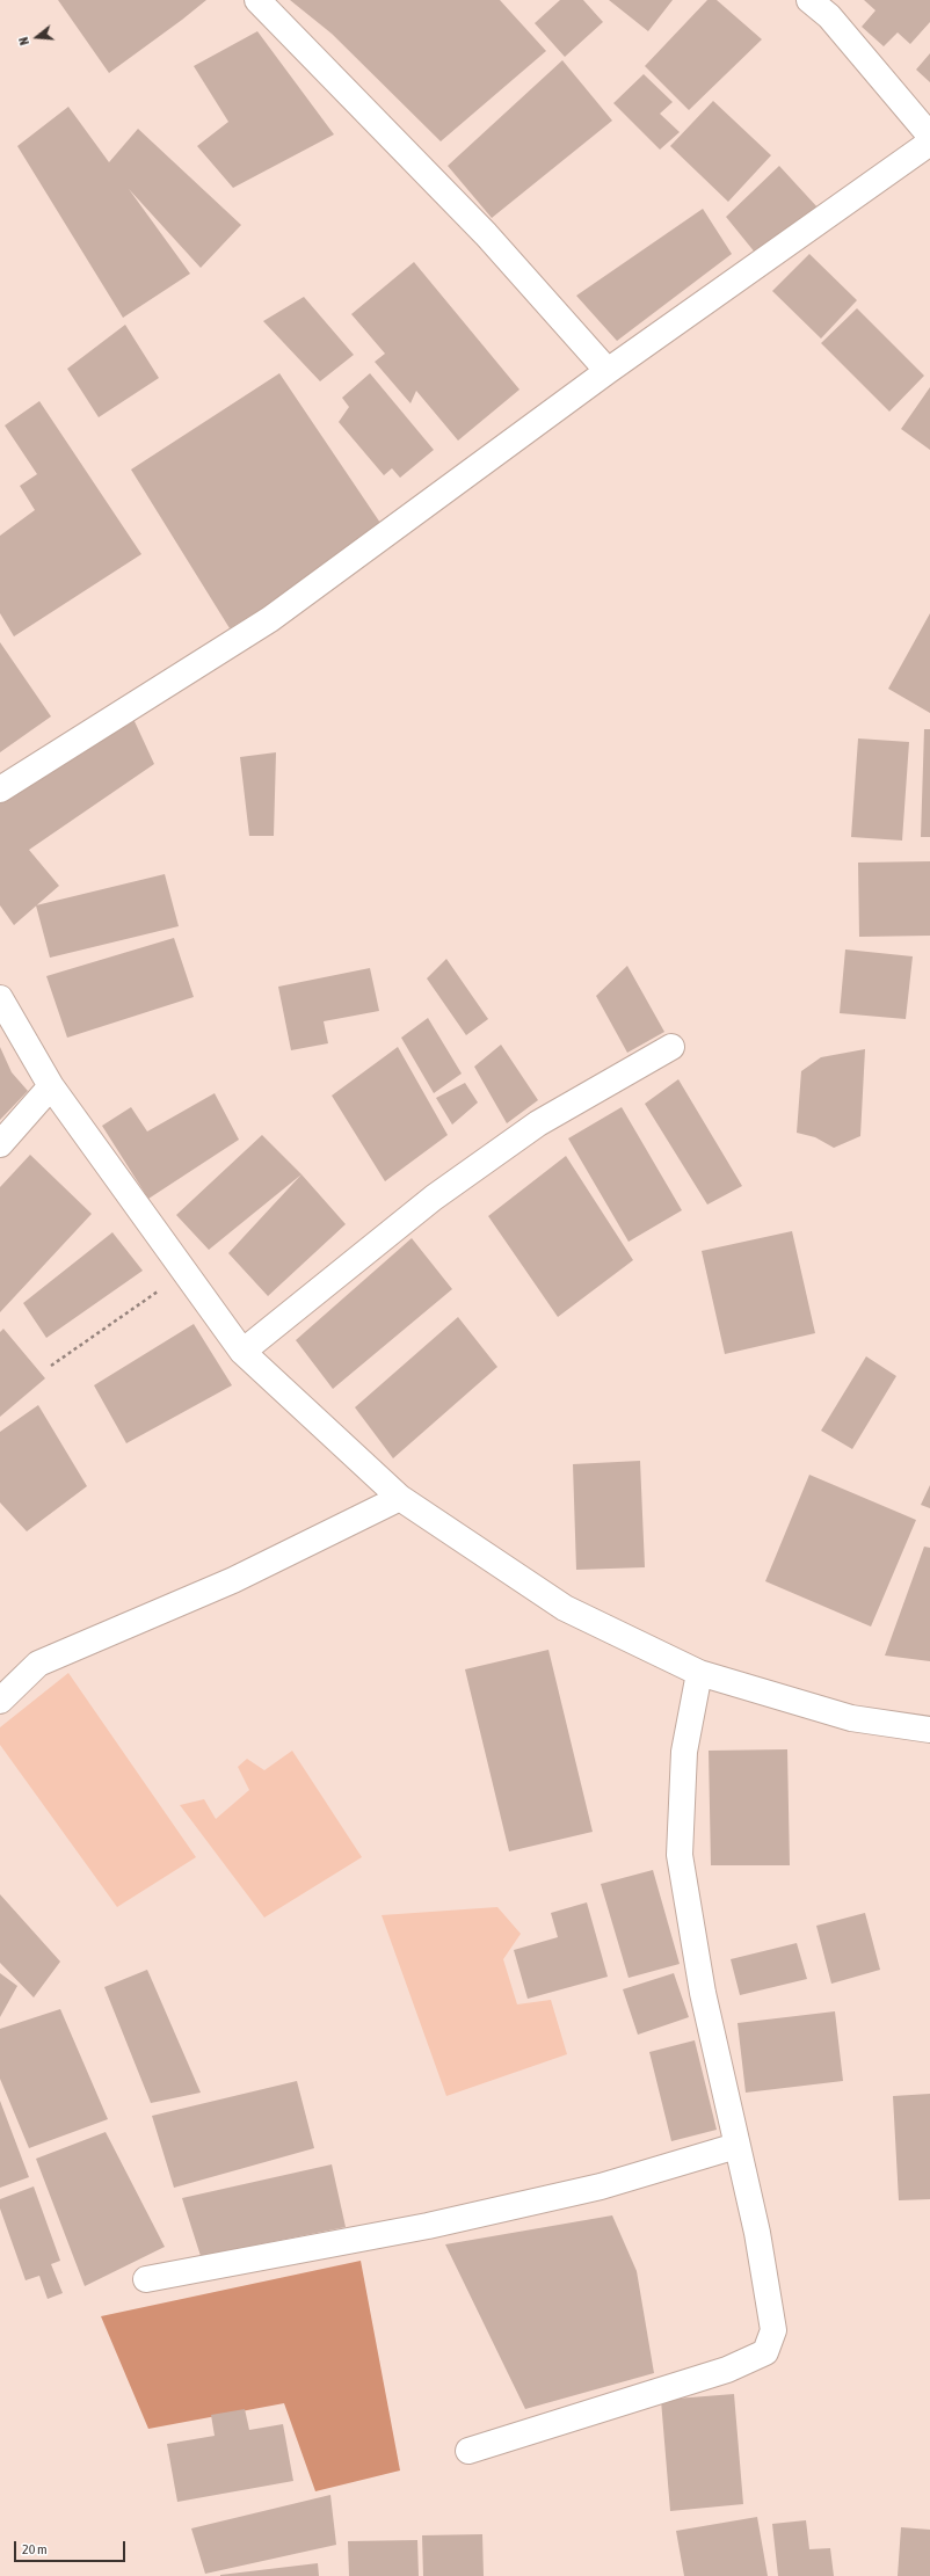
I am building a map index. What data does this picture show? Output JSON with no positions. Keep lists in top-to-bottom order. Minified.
{"scale_bar":"20 m","north":"left"}
